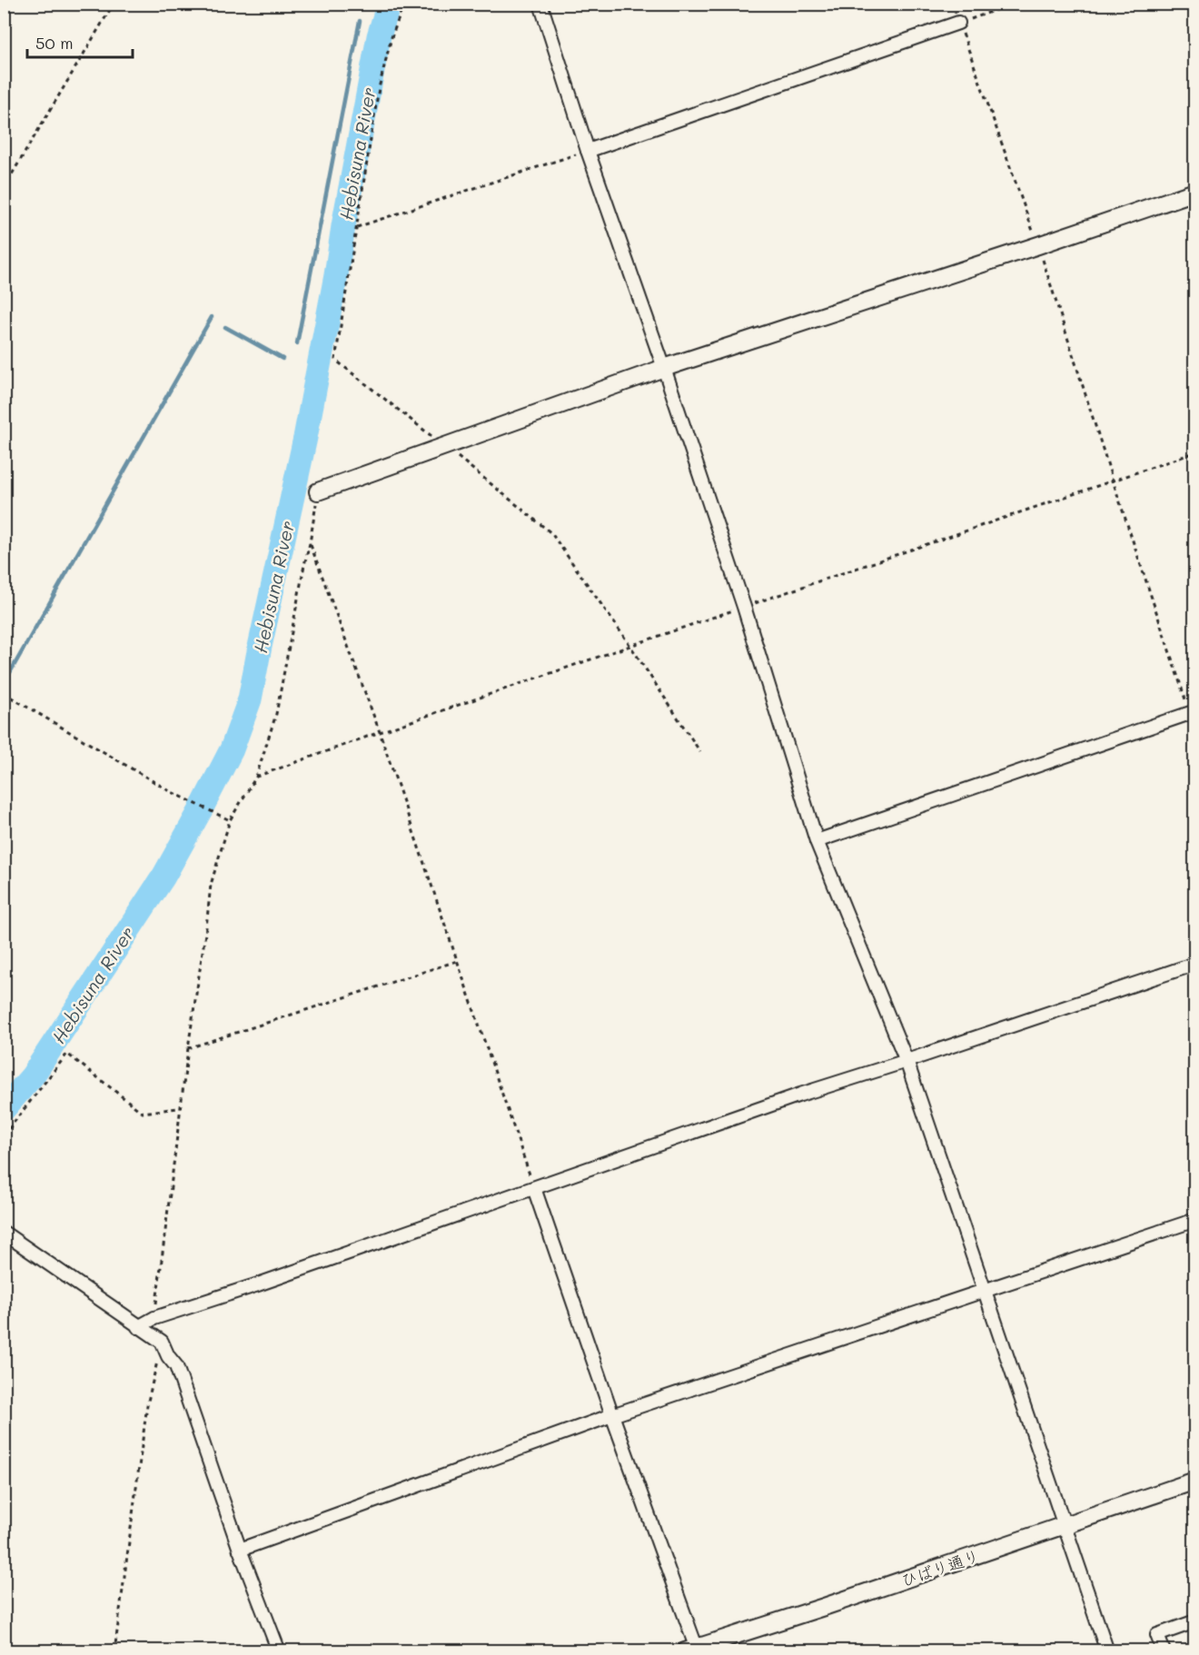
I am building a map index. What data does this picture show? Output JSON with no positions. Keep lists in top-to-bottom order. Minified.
{"streets":{"street":["ひばり通り"]},"water":["Hebisuna River"],"scale_bar":"50 m"}
